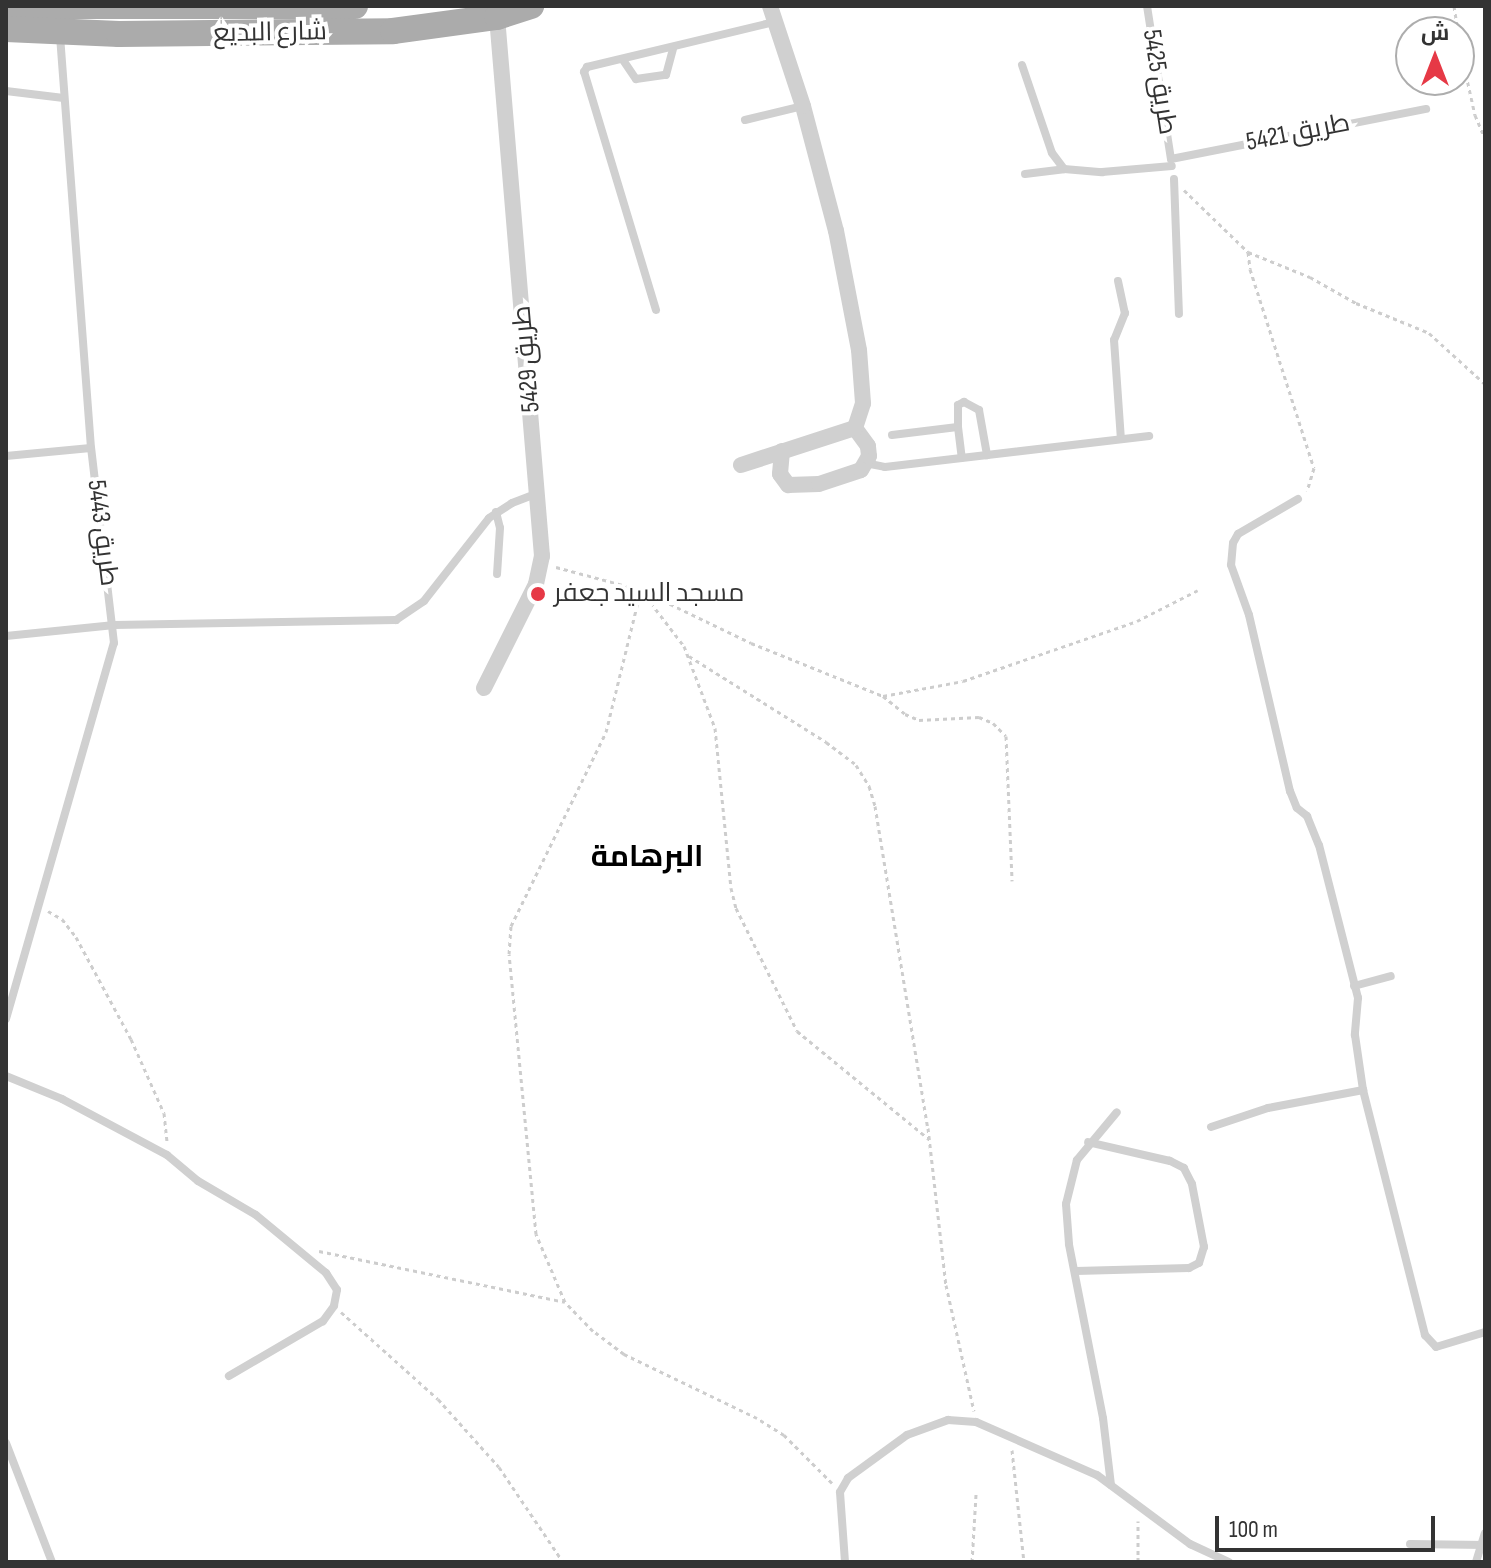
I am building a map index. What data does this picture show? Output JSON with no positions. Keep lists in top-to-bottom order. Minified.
{"streets":{"main road":["شارع البديع"],"street":["طريق 5429"],"lane":["طريق 5425","طريق 5421","طريق 5443"]},"crossings":[["شارع البديع","طريق 5429"],["شارع البديع","طريق 5443"],["طريق 5425","طريق 5421"]],"districts":["البرهامة"],"places":["مسجد السيد جعفر"],"scale_bar":"100 m","north":"top"}
